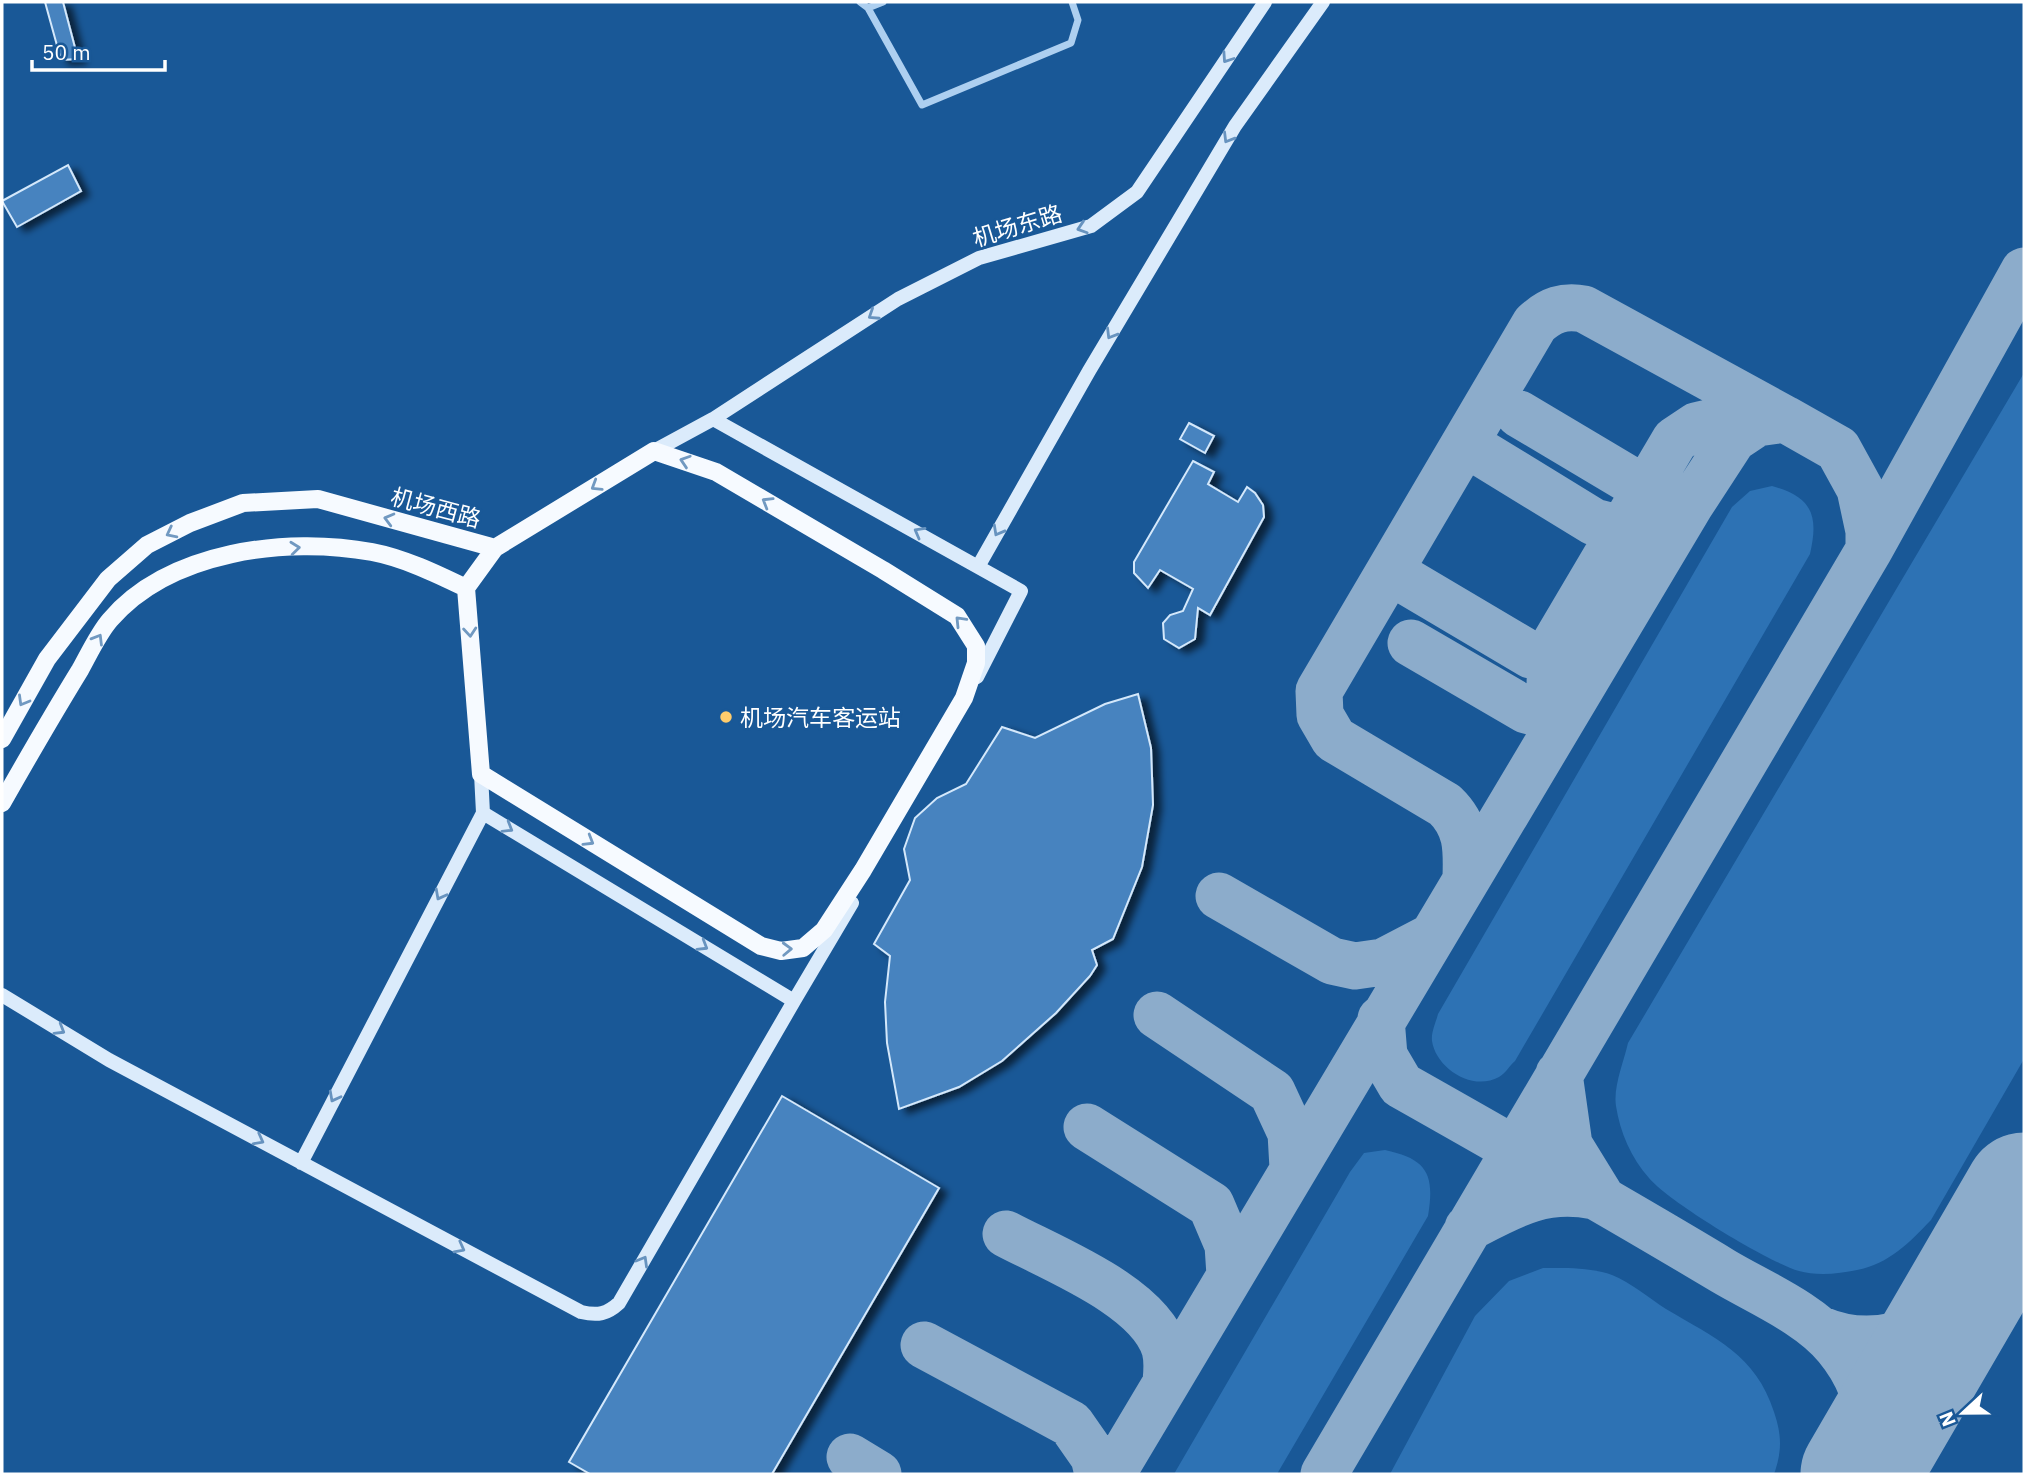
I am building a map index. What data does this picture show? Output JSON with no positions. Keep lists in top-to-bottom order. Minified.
{"streets":{"main road":["机场东路","机场西路"]},"crossings":[["机场东路","机场西路"]],"one_way":["机场西路"],"places":["机场汽车客运站"],"scale_bar":"50 m","north":"left"}
